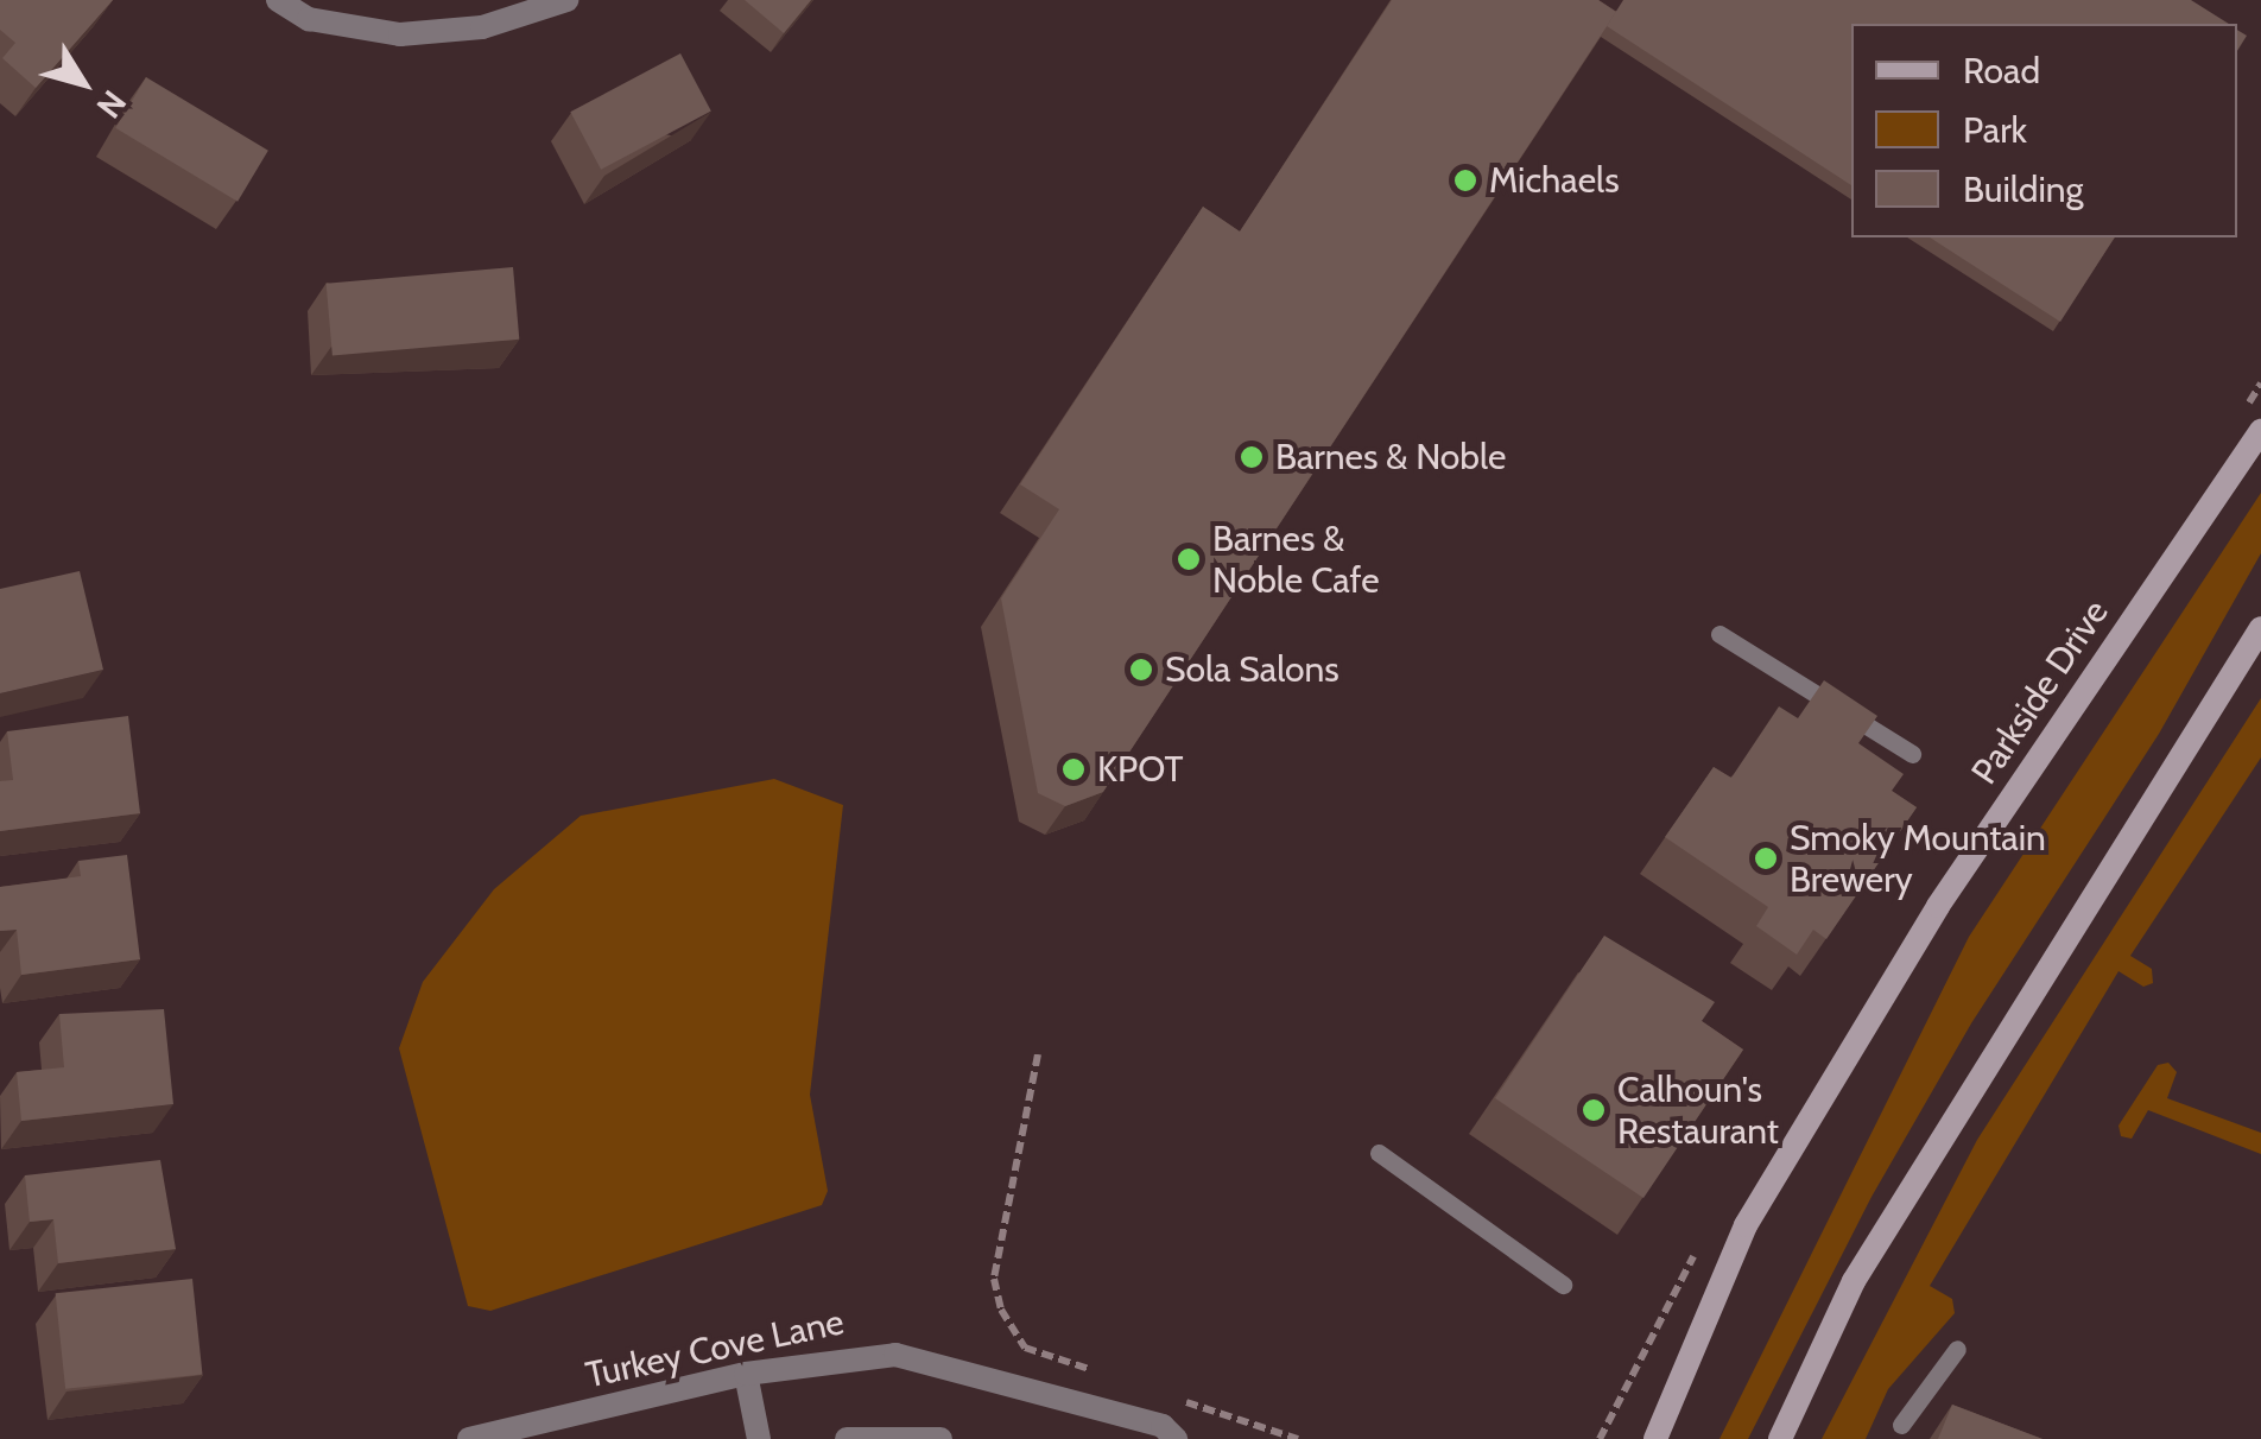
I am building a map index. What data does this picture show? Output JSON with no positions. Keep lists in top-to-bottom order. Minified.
{"streets":{"street":["Parkside Drive","Turkey Cove Lane"]},"places":["Michaels","Barnes & Noble","Barnes & Noble Cafe","Sola Salons","KPOT","Smoky Mountain Brewery","Calhoun's Restaurant"],"legend":["Road","Park","Building"],"north":"bottom right"}
